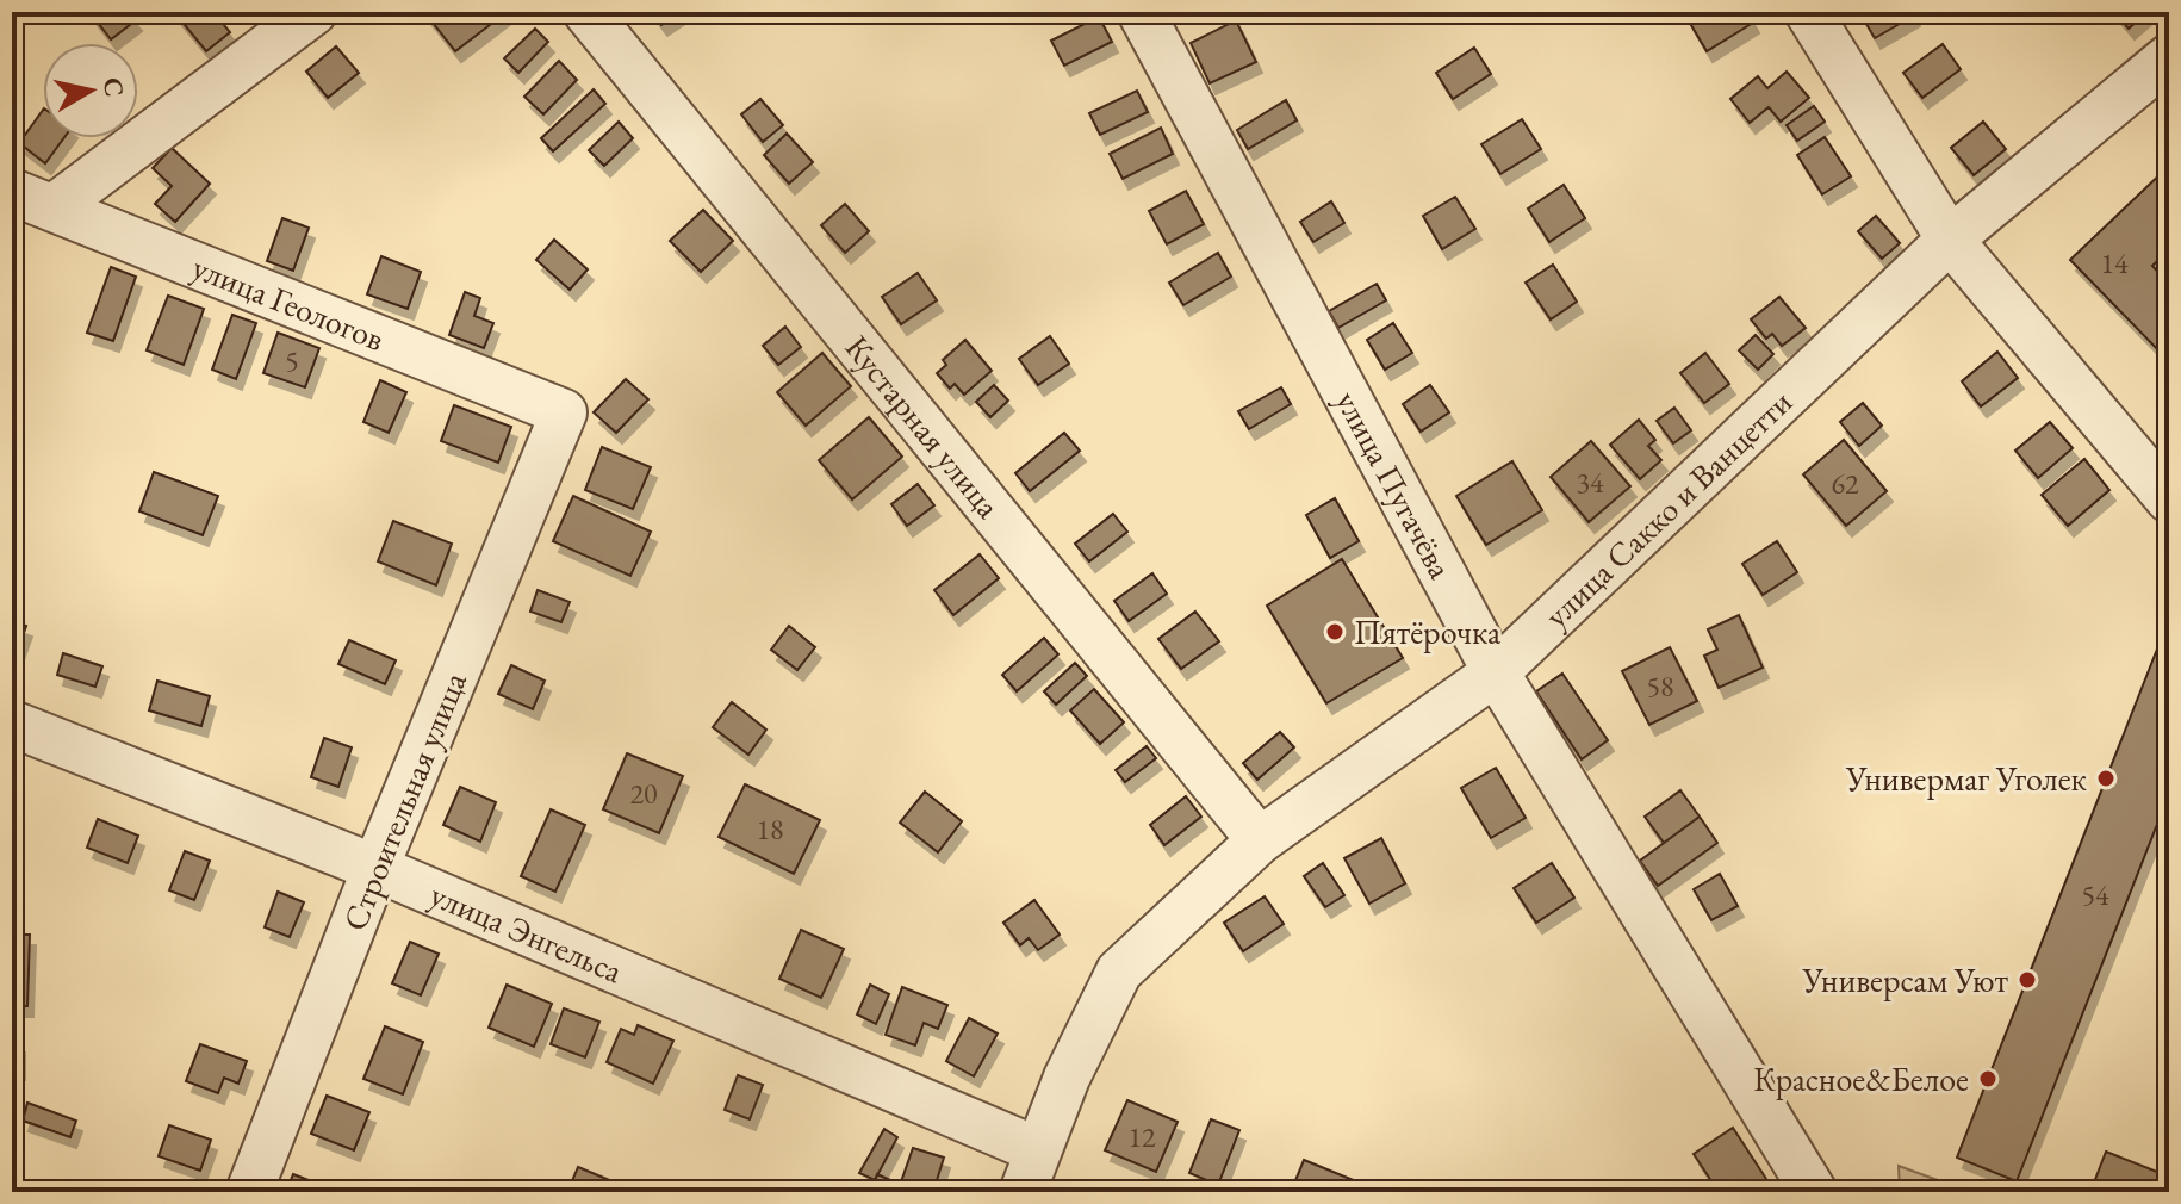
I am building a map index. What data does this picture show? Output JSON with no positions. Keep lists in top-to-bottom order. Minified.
{"streets":{"street":["улица Геологов","Кустарная улица","улица Пугачёва","улица Сакко и Ванцетти","Строительная улица","улица Энгельса"]},"crossings":[["улица Геологов","Строительная улица"],["Кустарная улица","улица Сакко и Ванцетти"],["улица Пугачёва","улица Сакко и Ванцетти"],["улица Сакко и Ванцетти","улица Энгельса"],["Строительная улица","улица Энгельса"]],"places":["Пятёрочка","Универмаг Уголек","Универсам Уют","Красное&Белое"],"house_numbers":["14","5","34","62","58","20","18","54","12"],"north":"right"}
